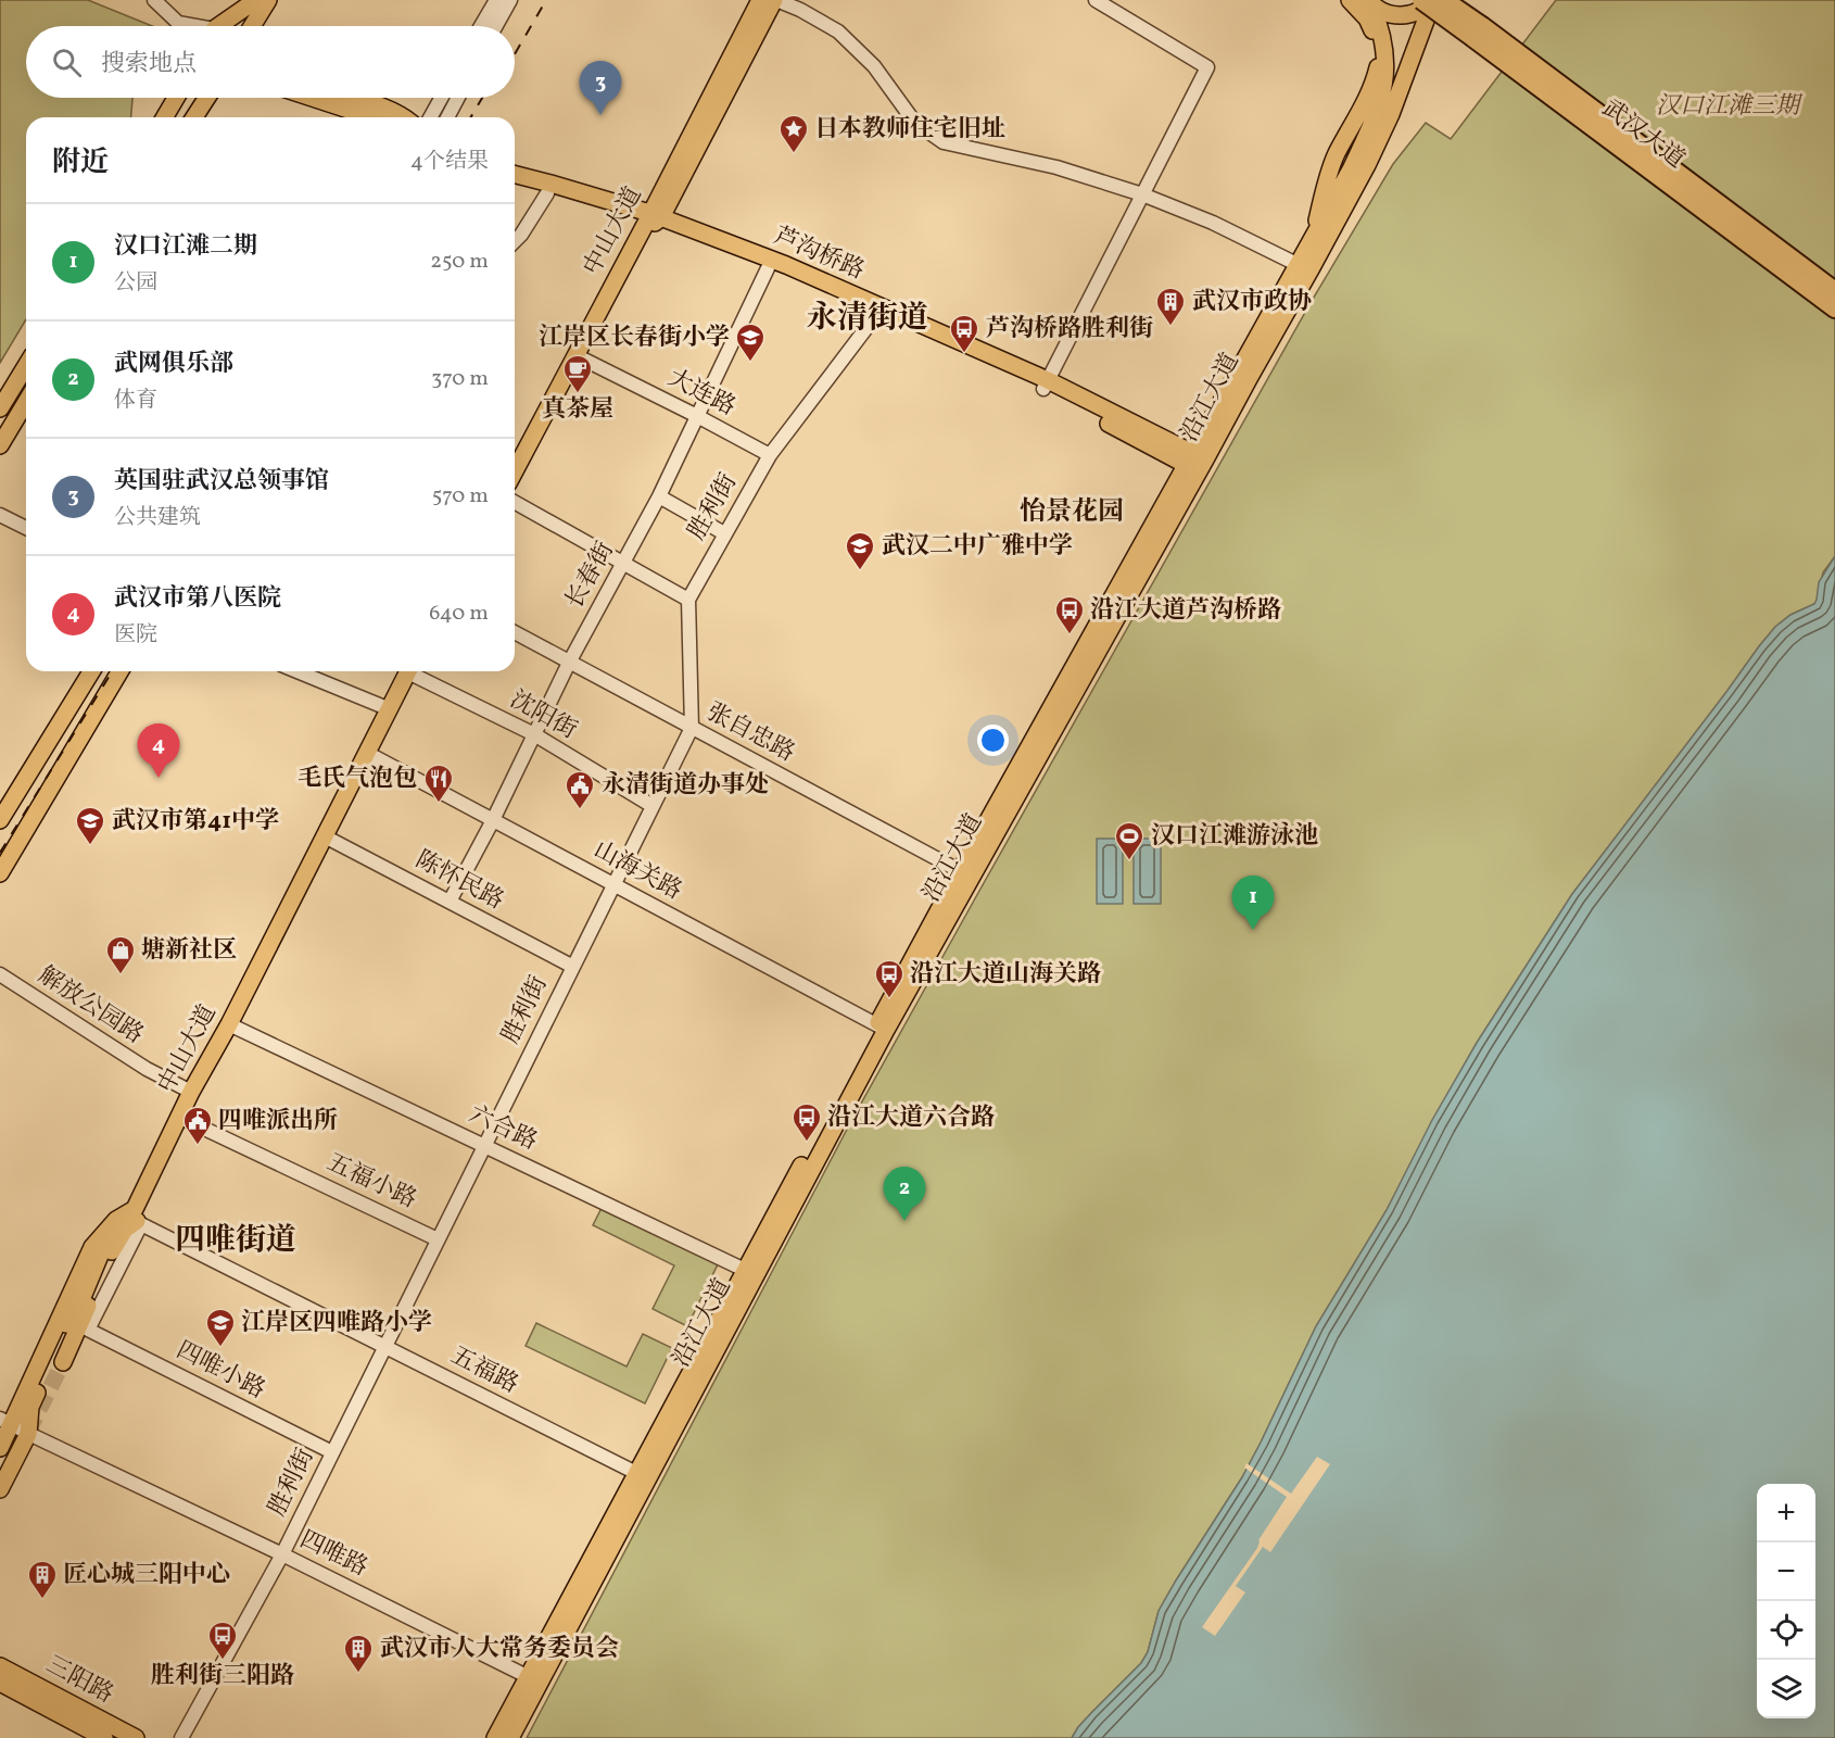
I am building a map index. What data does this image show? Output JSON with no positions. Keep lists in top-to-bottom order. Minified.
{"streets":{"highway":["武汉大道"],"main road":["中山大道","芦沟桥路","沿江大道","三阳路"],"street":["大连路","胜利街","长春街","沈阳街","张自忠路","山海关路","陈怀民路","解放公园路","六合路","五福小路","四唯小路","五福路","四唯路"]},"crossings":[["中山大道","芦沟桥路"],["中山大道","大连路"],["中山大道","山海关路"],["中山大道","陈怀民路"],["中山大道","解放公园路"],["中山大道","六合路"],["中山大道","五福小路"],["中山大道","四唯小路"],["中山大道","五福路"],["中山大道","四唯路"],["芦沟桥路","沿江大道"],["芦沟桥路","胜利街"],["芦沟桥路","长春街"],["大连路","胜利街"],["大连路","长春街"],["沿江大道","张自忠路"],["沿江大道","山海关路"],["沿江大道","六合路"],["沿江大道","五福路"],["沿江大道","四唯路"],["胜利街","沈阳街"],["胜利街","张自忠路"],["胜利街","山海关路"],["胜利街","陈怀民路"],["胜利街","六合路"],["胜利街","五福小路"],["胜利街","四唯小路"],["胜利街","五福路"],["胜利街","四唯路"],["长春街","沈阳街"],["长春街","张自忠路"],["长春街","山海关路"],["长春街","陈怀民路"]],"districts":["永清街道","怡景花园","四唯街道"],"parks":["汉口江滩三期"],"places":{"place":["日本教师住宅旧址"],"building":["武汉市政协","匠心城三阳中心","武汉市人大常务委员会"],"bus stop":["芦沟桥路胜利街","沿江大道芦沟桥路","沿江大道山海关路","沿江大道六合路","胜利街三阳路"],"school or university":["江岸区长春街小学","武汉二中广雅中学","武汉市第41中学","江岸区四唯路小学"],"cafe":["真茶屋"],"restaurant":["毛氏气泡包"],"public building":["永清街道办事处","四唯派出所"],"sports":["汉口江滩游泳池"],"shop":["塘新社区"]},"page":{"search":"搜索地点","pins":["3","4","1","2"],"heading":["附近","4个结果"],"list":[{"mark":"1","name":"汉口江滩二期","note":"公园","value":"250 m"},{"mark":"2","name":"武网俱乐部","note":"体育","value":"370 m"},{"mark":"3","name":"英国驻武汉总领事馆","note":"公共建筑","value":"570 m"},{"mark":"4","name":"武汉市第八医院","note":"医院","value":"640 m"}],"map_buttons":["+","−"]}}
